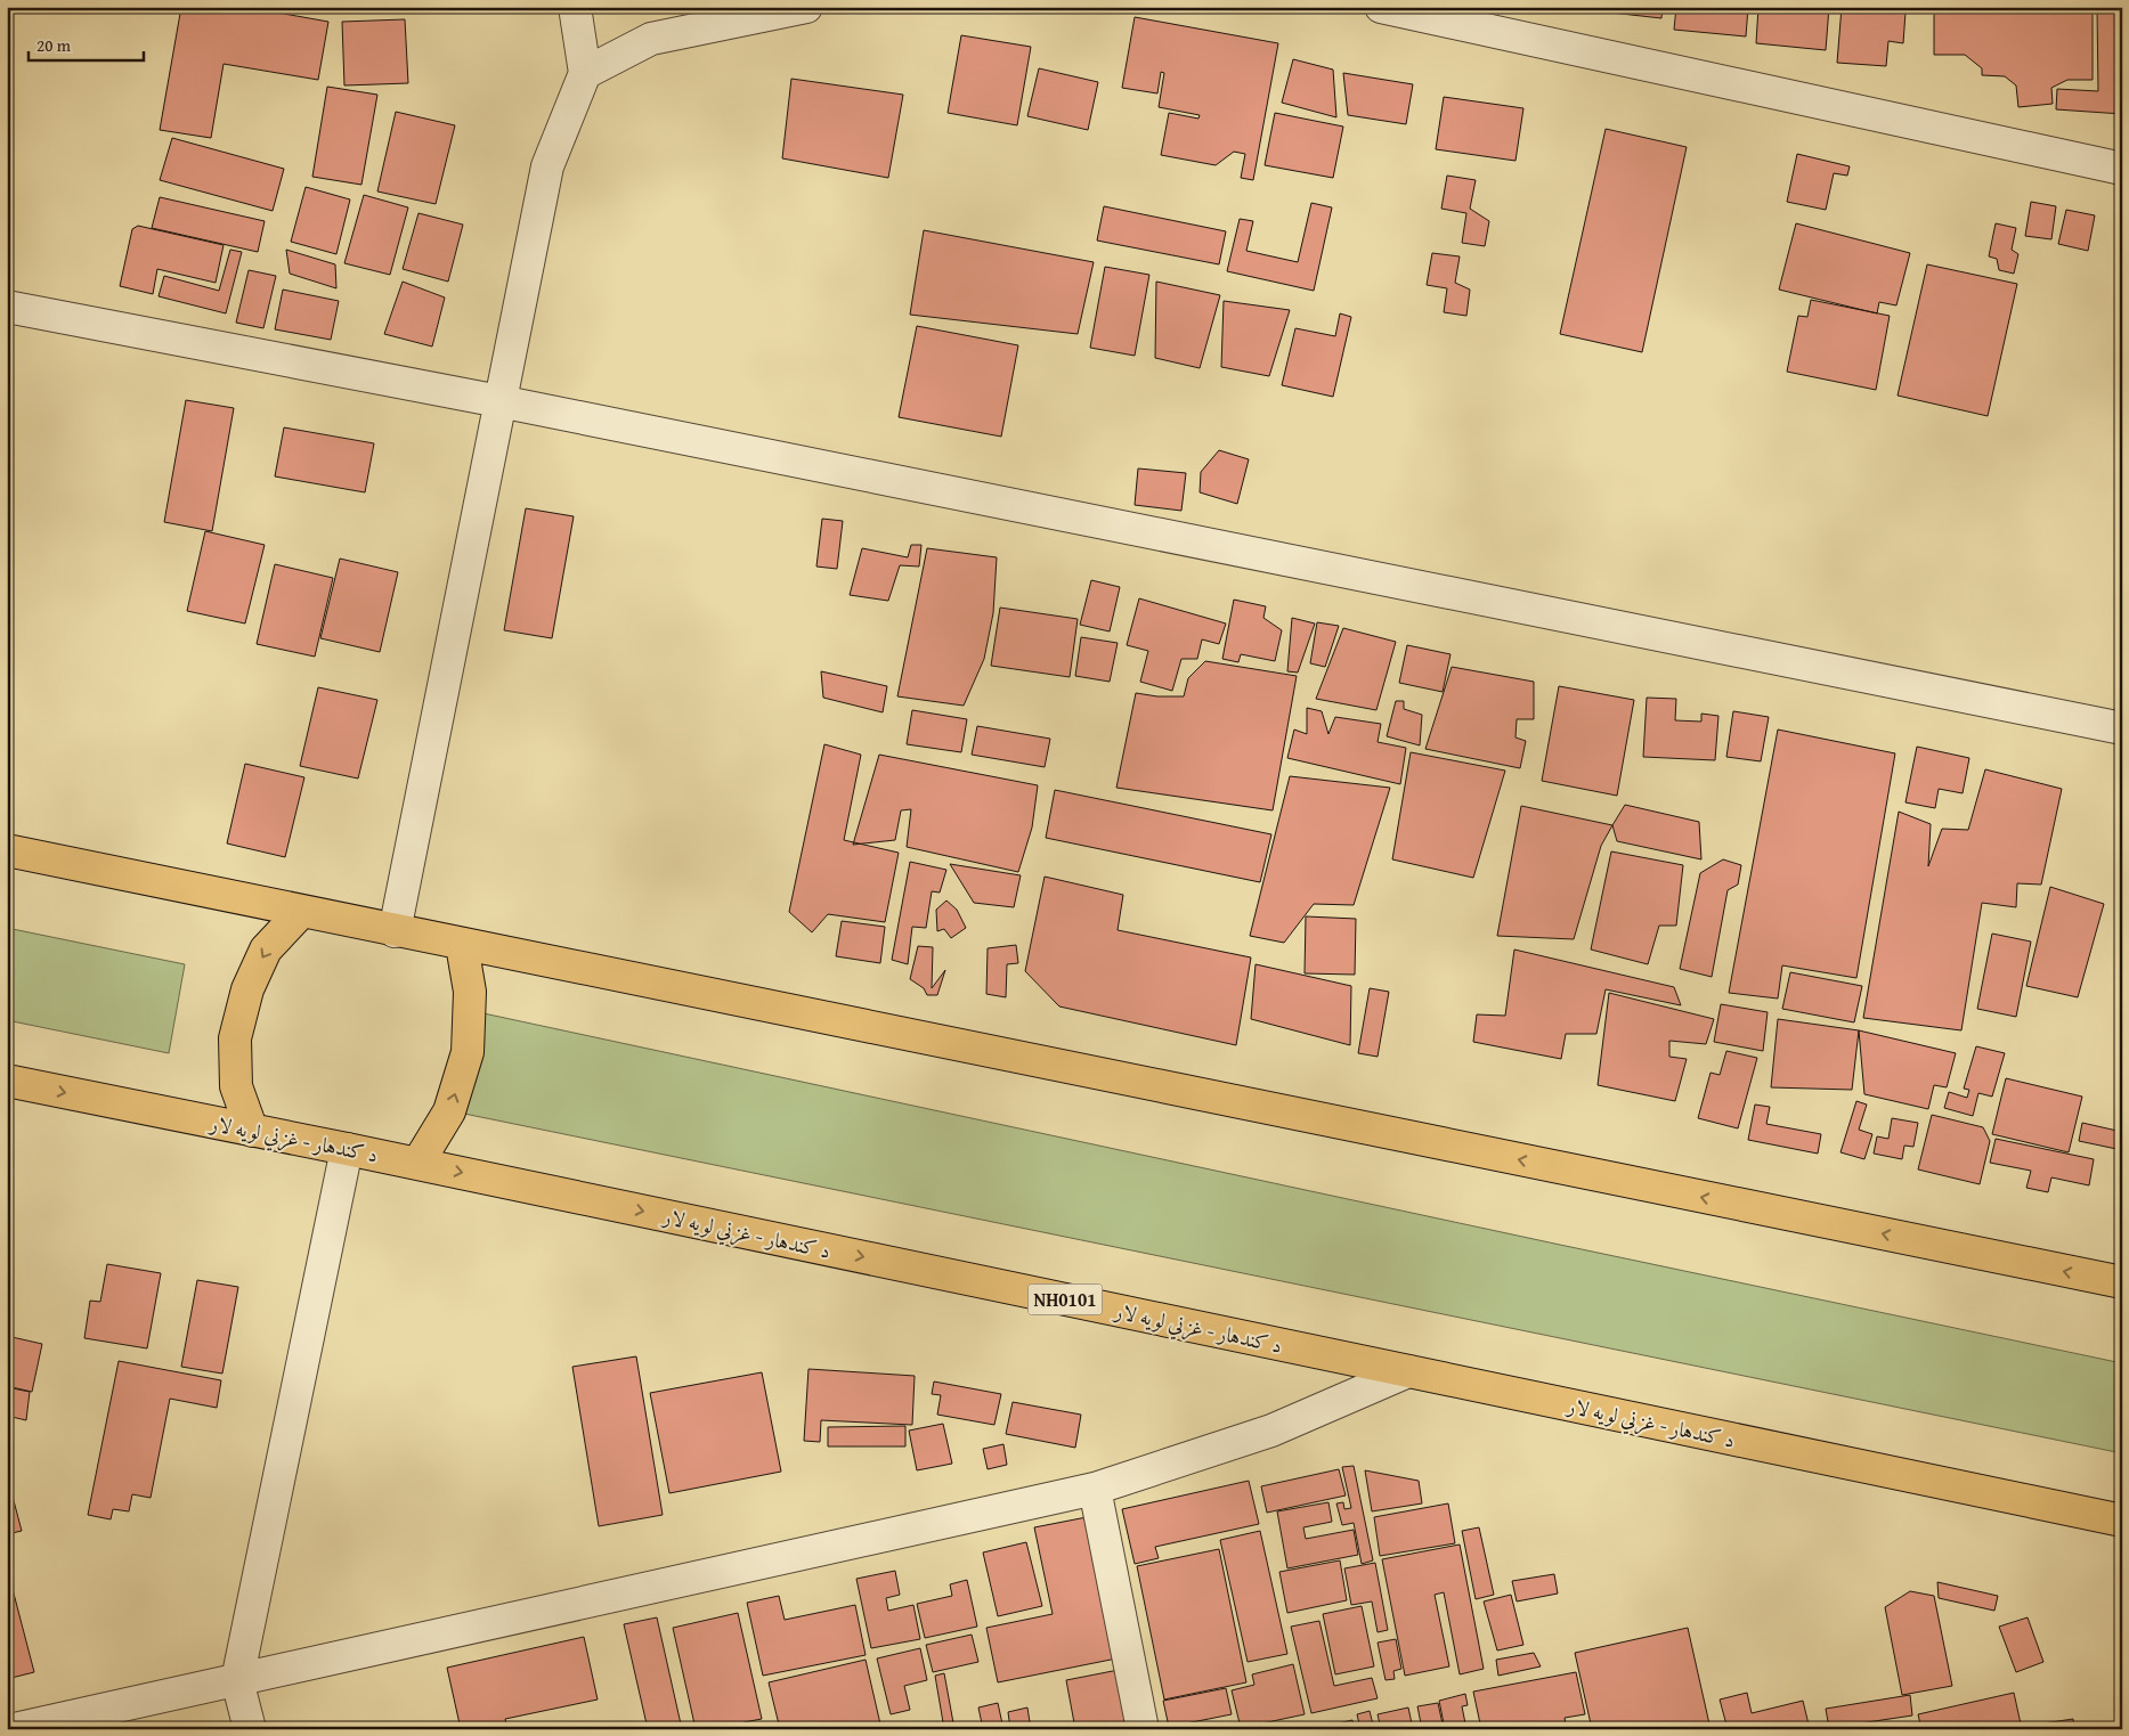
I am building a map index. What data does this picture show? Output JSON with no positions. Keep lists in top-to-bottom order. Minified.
{"streets":{"highway":["د کندهار - غزني لويه لار","NH0101"]},"scale_bar":"20 m"}
